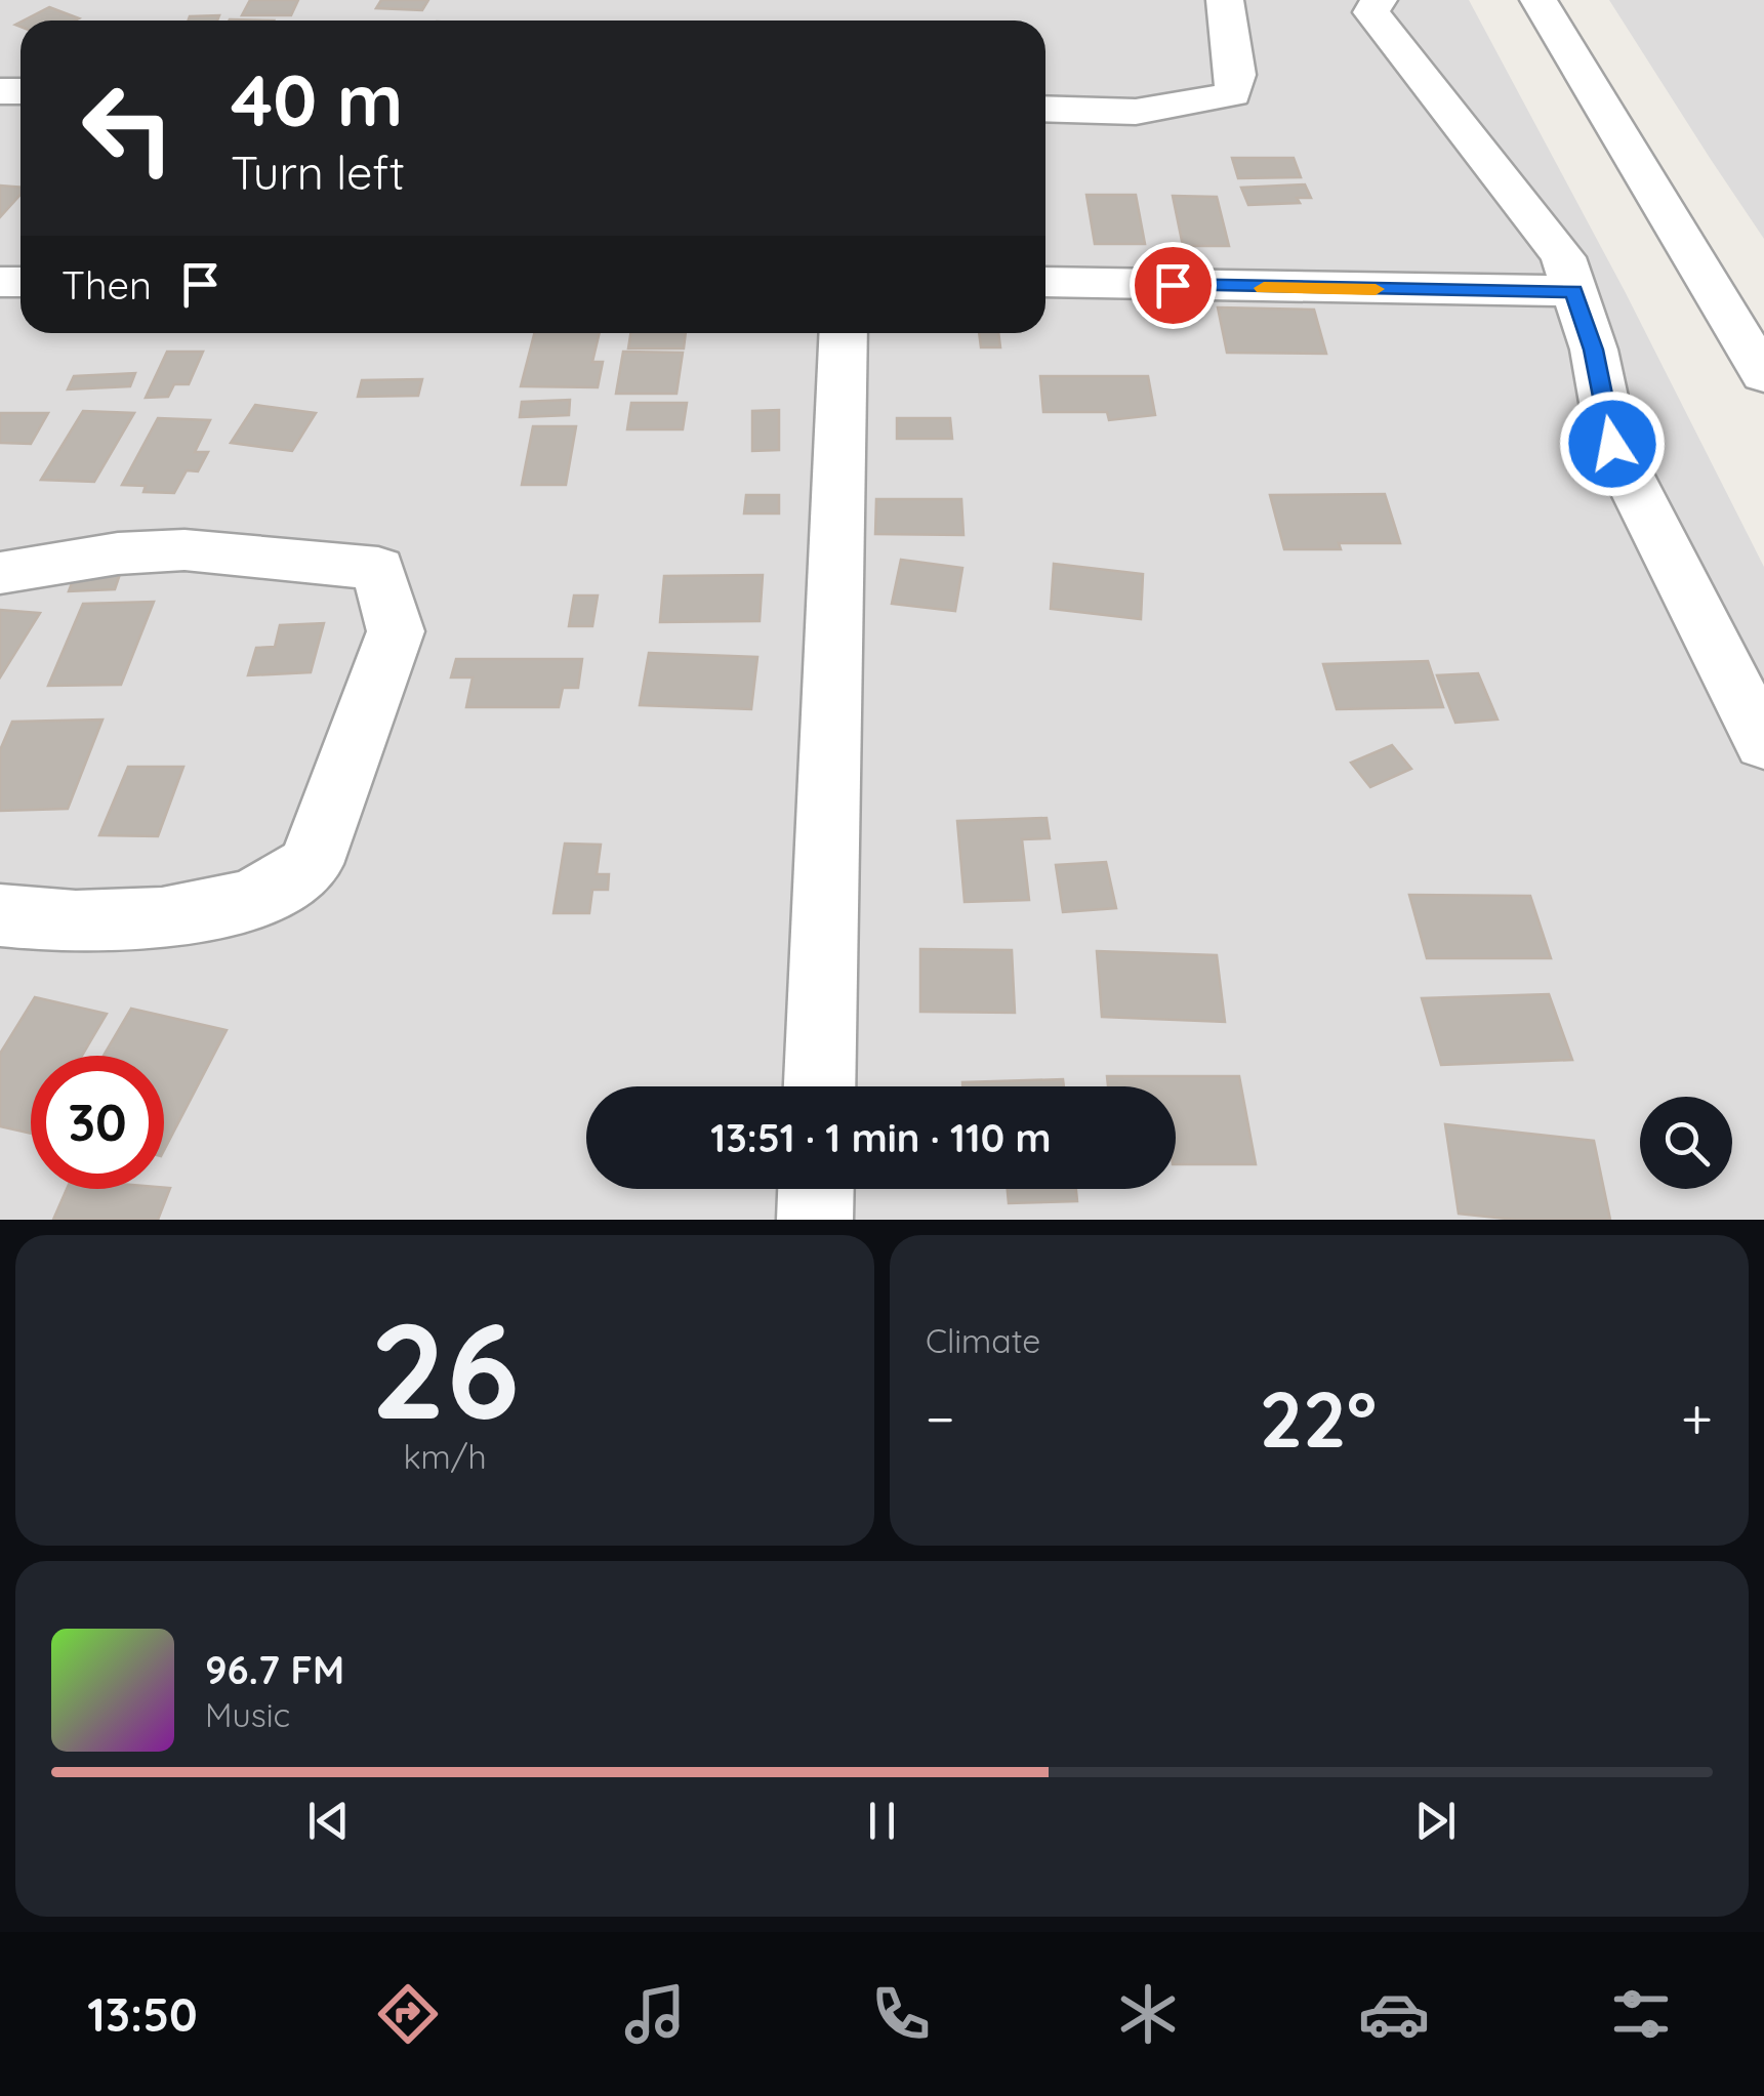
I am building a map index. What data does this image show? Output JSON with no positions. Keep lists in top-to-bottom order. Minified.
{"page":{"turn":["40 m","Turn left"],"then":"Then","limit":"30","trip":"13:51 · 1 min · 110 m","tile":[["26","km/h"],"Climate"],"heat":["−","22°","+"],"song":["96.7 FM","Music"],"tabs":"13:50"}}
